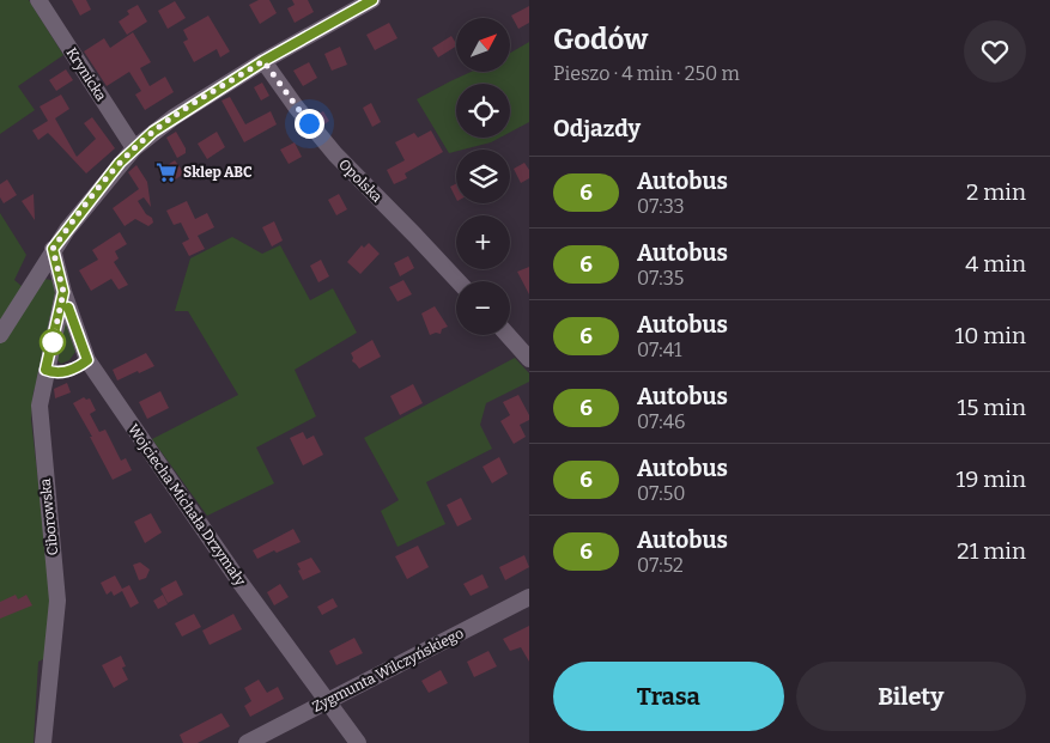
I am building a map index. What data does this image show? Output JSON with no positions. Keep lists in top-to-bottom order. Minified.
{"streets":{"street":["Krynicka","Opolska","Wojciecha Michała Drzymały","Ciborowska","Zygmunta Wilczyńskiego"]},"crossings":[["Wojciecha Michała Drzymały","Ciborowska"],["Wojciecha Michała Drzymały","Zygmunta Wilczyńskiego"]],"places":{"supermarket":["Sklep ABC"]},"lines":["bus line 6"],"north":"top right","page":{"heading":[["Godów","Pieszo · 4 min · 250 m"],"Odjazdy"],"map_buttons":["+","−"],"list":[{"mark":"6","name":"Autobus","note":"07:33","value":"2 min"},{"mark":"6","name":"Autobus","note":"07:35","value":"4 min"},{"mark":"6","name":"Autobus","note":"07:41","value":"10 min"},{"mark":"6","name":"Autobus","note":"07:46","value":"15 min"},{"mark":"6","name":"Autobus","note":"07:50","value":"19 min"},{"mark":"6","name":"Autobus","note":"07:52","value":"21 min"}],"buttons":["Trasa","Bilety"]}}
